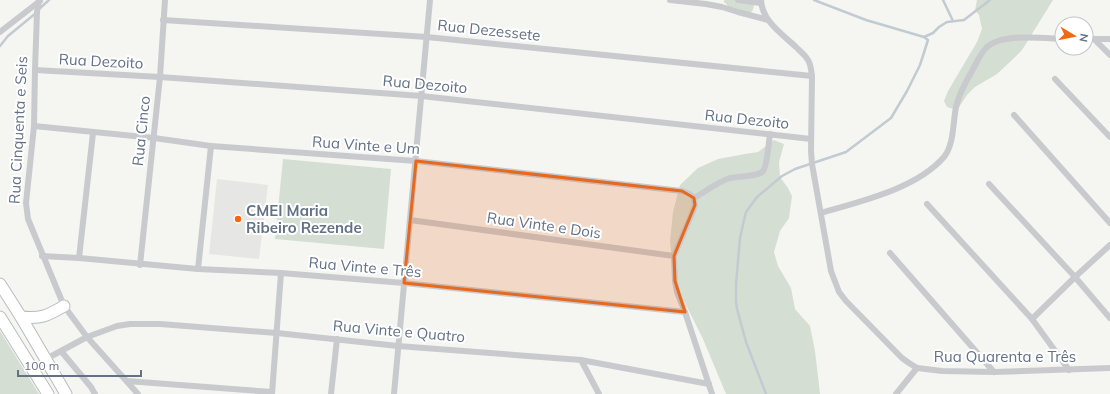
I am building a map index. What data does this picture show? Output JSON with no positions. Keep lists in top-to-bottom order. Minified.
{"streets":{"street":["Rua Dezessete","Rua Dezoito","Rua Cinquenta e Seis","Rua Cinco","Rua Vinte e Um","Rua Vinte e Dois","Rua Vinte e Três","Rua Vinte e Quatro","Rua Quarenta e Três"]},"crossings":[["Rua Dezessete","Rua Cinco"],["Rua Dezessete","Rua Quarenta e Três"],["Rua Dezoito","Rua Cinquenta e Seis"],["Rua Dezoito","Rua Cinco"],["Rua Dezoito","Rua Quarenta e Três"],["Rua Cinquenta e Seis","Rua Vinte e Um"],["Rua Cinquenta e Seis","Rua Vinte e Três"],["Rua Cinquenta e Seis","Rua Vinte e Quatro"],["Rua Cinco","Rua Vinte e Um"],["Rua Cinco","Rua Vinte e Três"]],"places":["CMEI Maria Ribeiro Rezende"],"scale_bar":"100 m","north":"right"}
